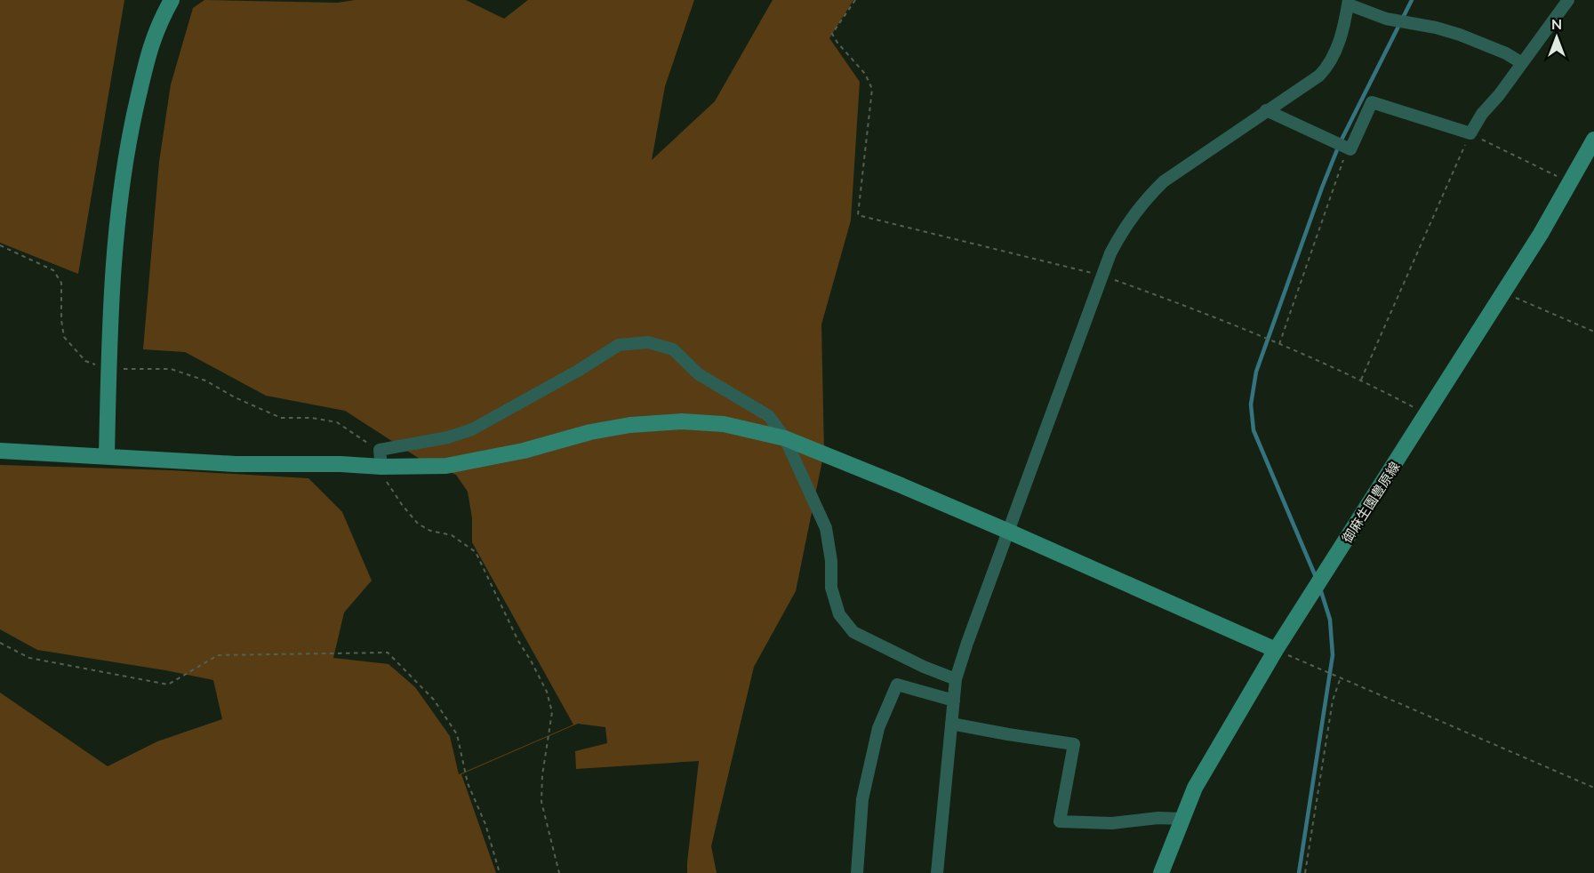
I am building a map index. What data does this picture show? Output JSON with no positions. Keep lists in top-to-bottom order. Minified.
{"streets":{"street":["御麻生園豊原線"]},"north":"top"}
